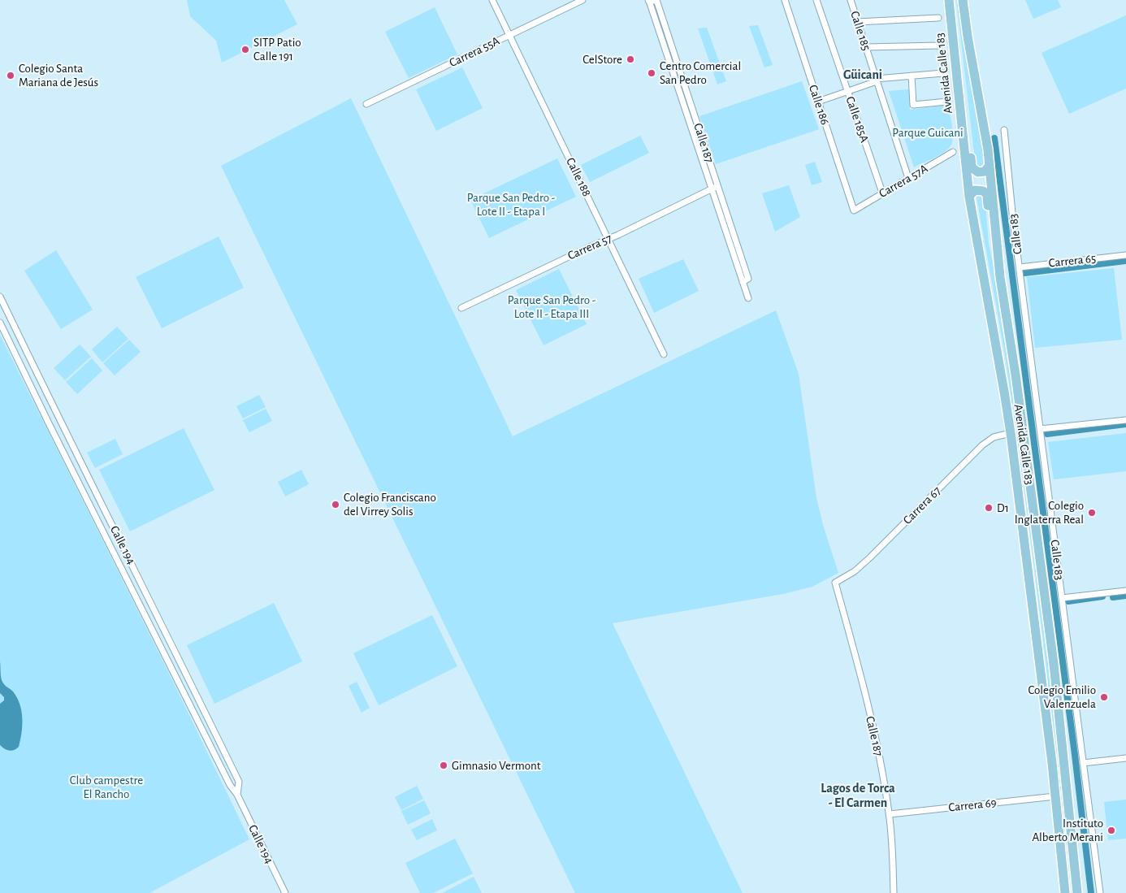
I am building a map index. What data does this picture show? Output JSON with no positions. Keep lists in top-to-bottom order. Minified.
{"streets":{"main road":["Avenida Calle 183"],"street":["Calle 185","Carrera 55A","Calle 186","Calle 185A","Calle 187","Calle 188","Carrera 57A","Calle 183","Carrera 57","Carrera 65","Carrera 67","Calle 194","Carrera 69"]},"crossings":[["Calle 185","Carrera 57A"],["Carrera 55A","Calle 188"],["Avenida Calle 183","Carrera 67"],["Avenida Calle 183","Carrera 69"],["Calle 186","Carrera 57A"],["Calle 185A","Carrera 57A"],["Calle 187","Carrera 57"],["Calle 187","Carrera 67"],["Calle 187","Carrera 69"],["Calle 188","Carrera 57"],["Calle 183","Carrera 65"]],"districts":["Güicani","Lagos de Torca - El Carmen"],"parks":["Parque Guicani","Parque San Pedro - Lote II - Etapa I","Parque San Pedro - Lote II - Etapa III","Club campestre El Rancho"],"places":["SITP Patio Calle 191","CelStore","Centro Comercial San Pedro","Colegio Santa Mariana de Jesús","Colegio Franciscano del Virrey Solis","D1","Colegio Inglaterra Real","Colegio Emilio Valenzuela","Gimnasio Vermont","Instituto Alberto Merani"]}
